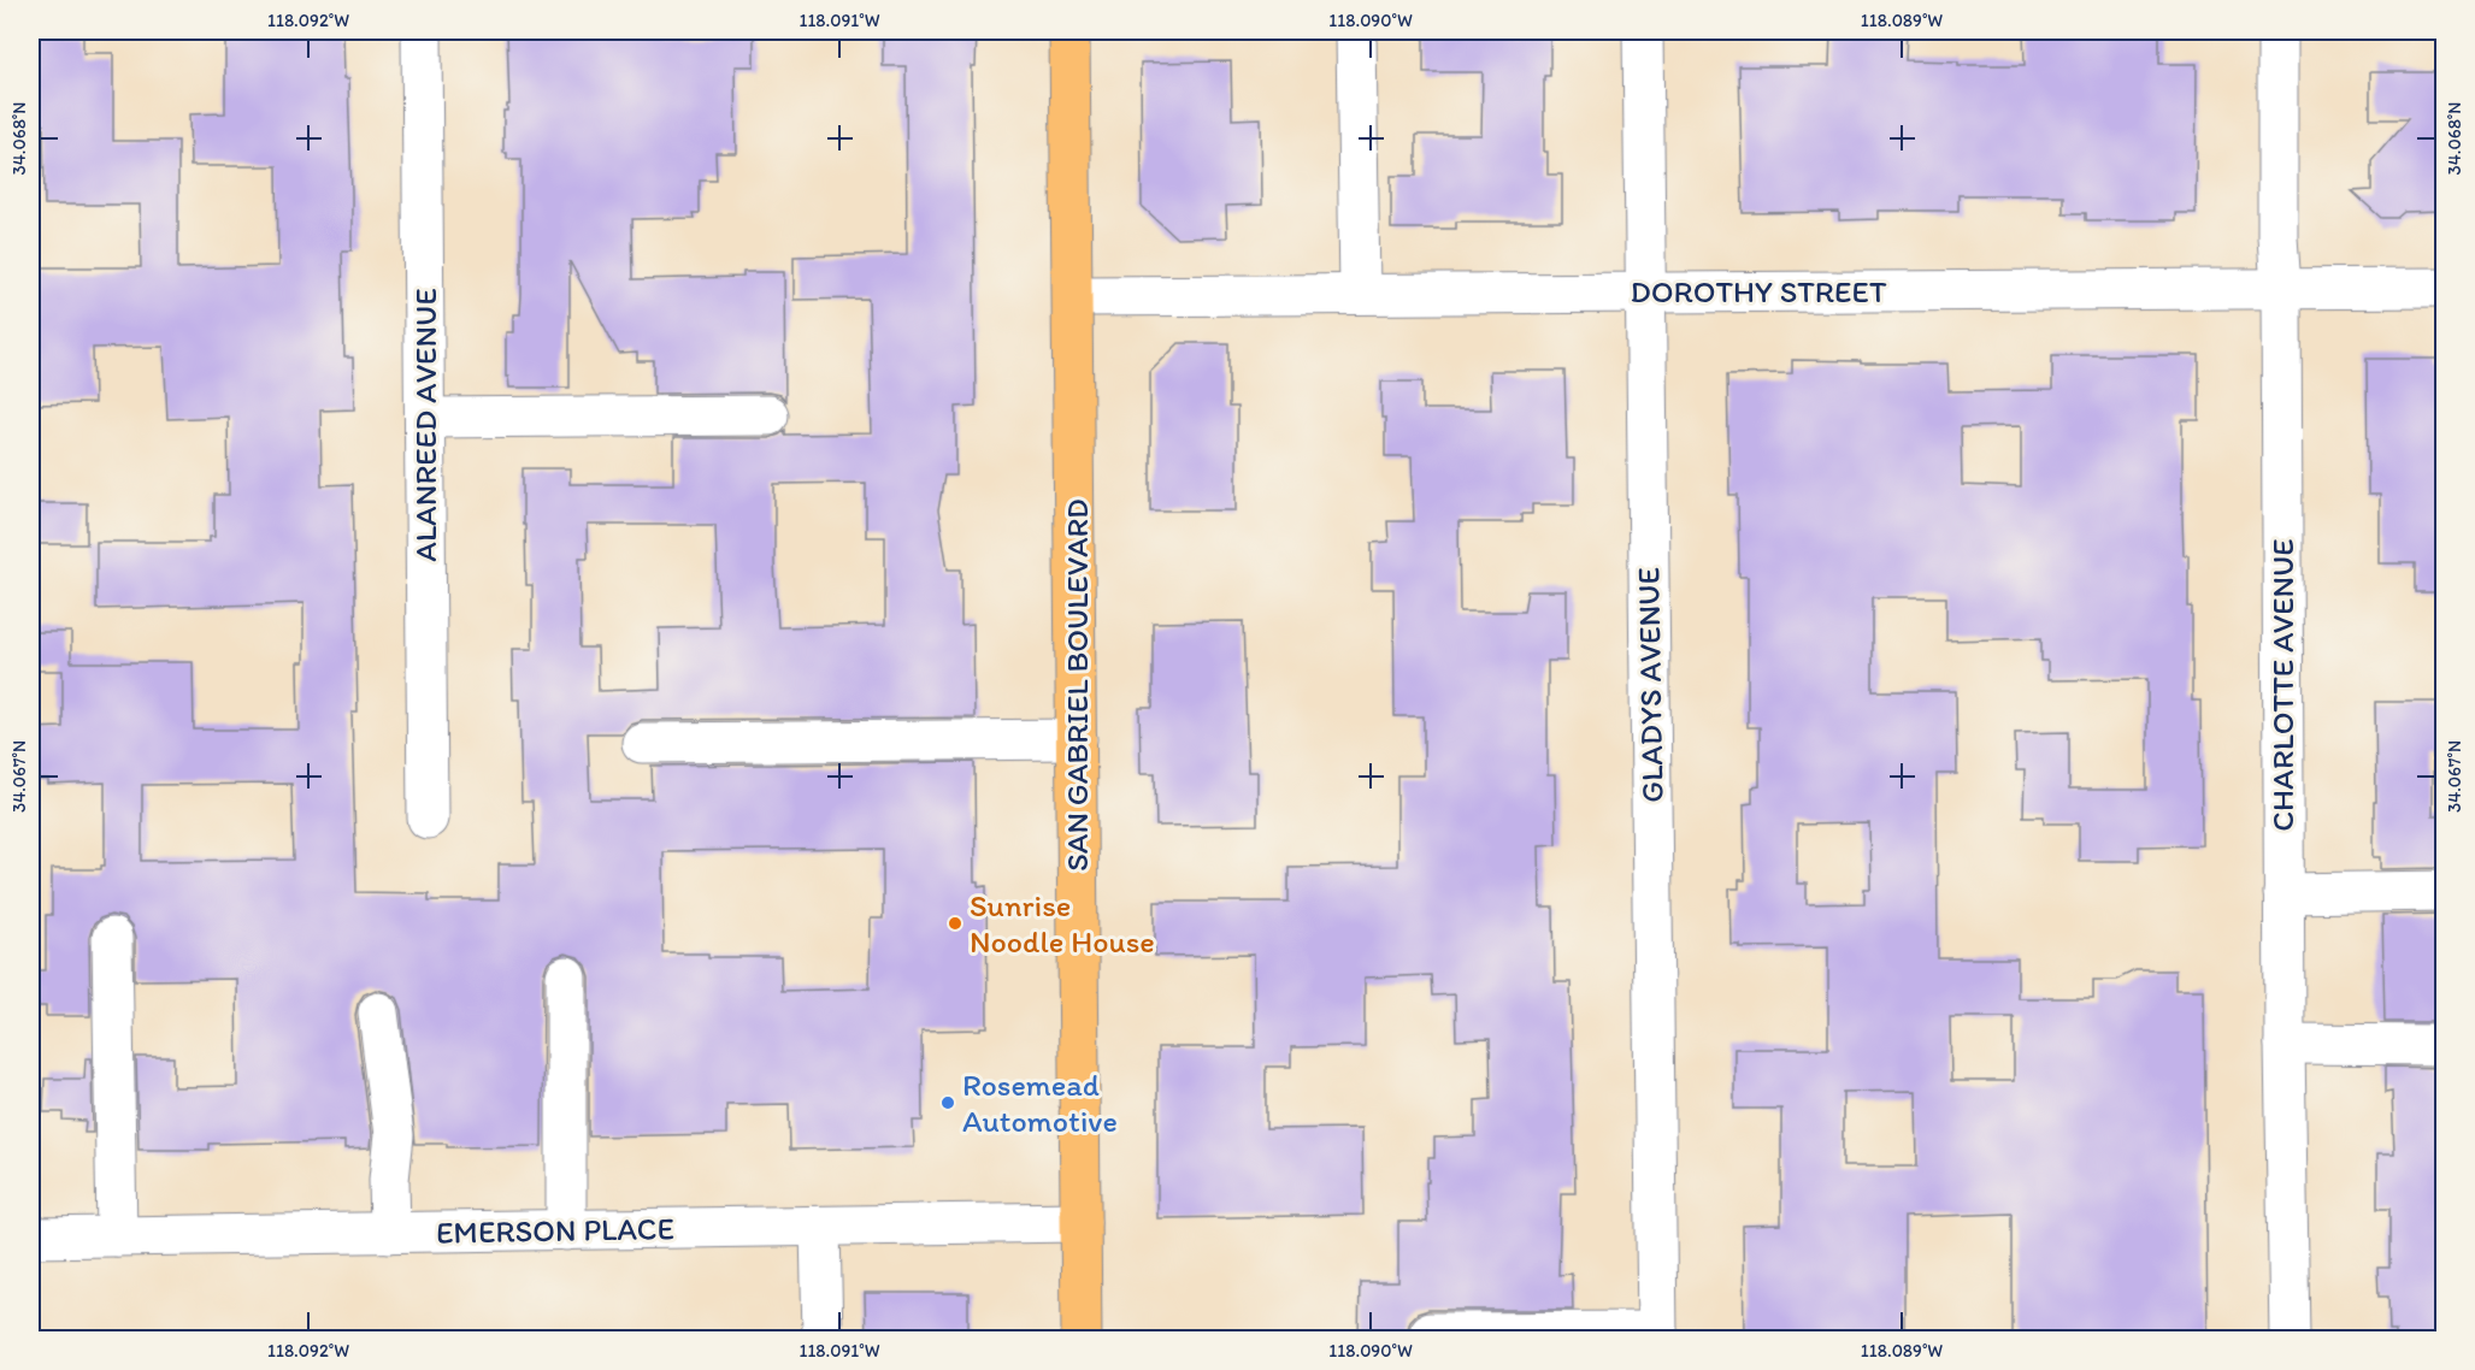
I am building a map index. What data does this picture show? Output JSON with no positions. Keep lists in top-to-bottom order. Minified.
{"streets":{"main road":["SAN GABRIEL BOULEVARD"],"street":["DOROTHY STREET","ALANREED AVENUE","GLADYS AVENUE","CHARLOTTE AVENUE","EMERSON PLACE"]},"crossings":[["DOROTHY STREET","SAN GABRIEL BOULEVARD"],["DOROTHY STREET","GLADYS AVENUE"],["DOROTHY STREET","CHARLOTTE AVENUE"],["SAN GABRIEL BOULEVARD","EMERSON PLACE"]],"places":["Sunrise Noodle House","Rosemead Automotive"],"coordinates":["118.092°W","118.091°W","118.090°W","118.089°W","34.068°N","34.067°N"]}
